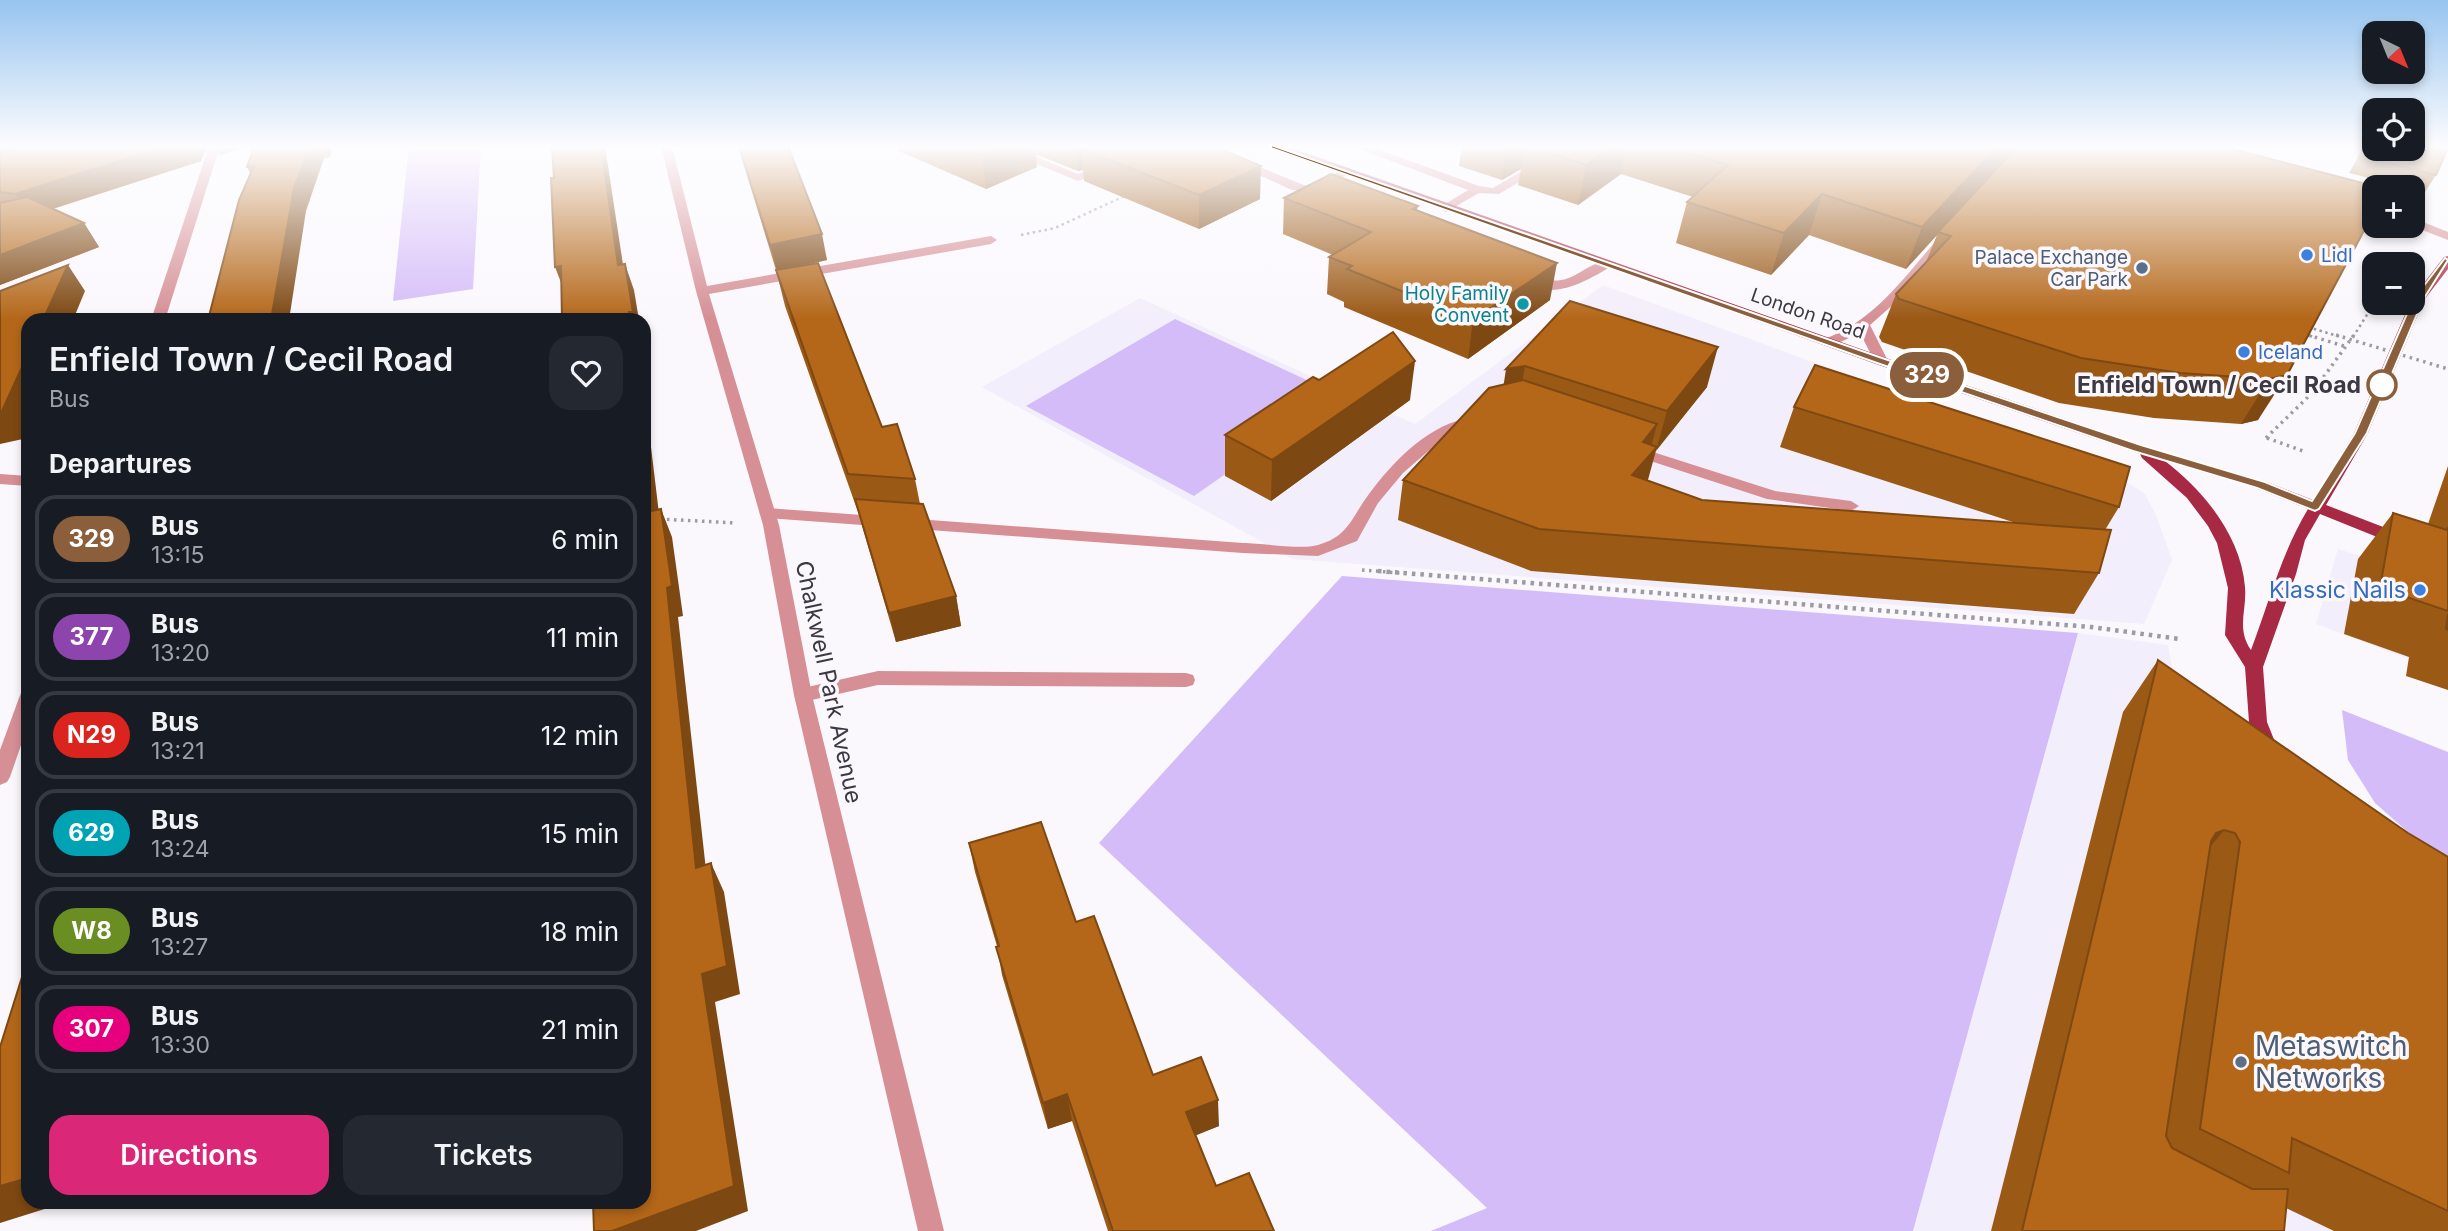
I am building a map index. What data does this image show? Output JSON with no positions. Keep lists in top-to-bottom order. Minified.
{"streets":{"main road":["London Road"],"street":["Chalkwell Park Avenue"]},"places":["Lidl","Palace Exchange Car Park","Holy Family Convent","Iceland","Enfield Town / Cecil Road","Klassic Nails","Metaswitch Networks"],"lines":["bus line 329"],"north":"bottom right","page":{"on_map":"329","map_buttons":["+","−"],"heading":[["Enfield Town / Cecil Road","Bus"],"Departures"],"list":[{"mark":"329","name":"Bus","note":"13:15","value":"6 min"},{"mark":"377","name":"Bus","note":"13:20","value":"11 min"},{"mark":"N29","name":"Bus","note":"13:21","value":"12 min"},{"mark":"629","name":"Bus","note":"13:24","value":"15 min"},{"mark":"W8","name":"Bus","note":"13:27","value":"18 min"},{"mark":"307","name":"Bus","note":"13:30","value":"21 min"}],"buttons":["Directions","Tickets"]}}
